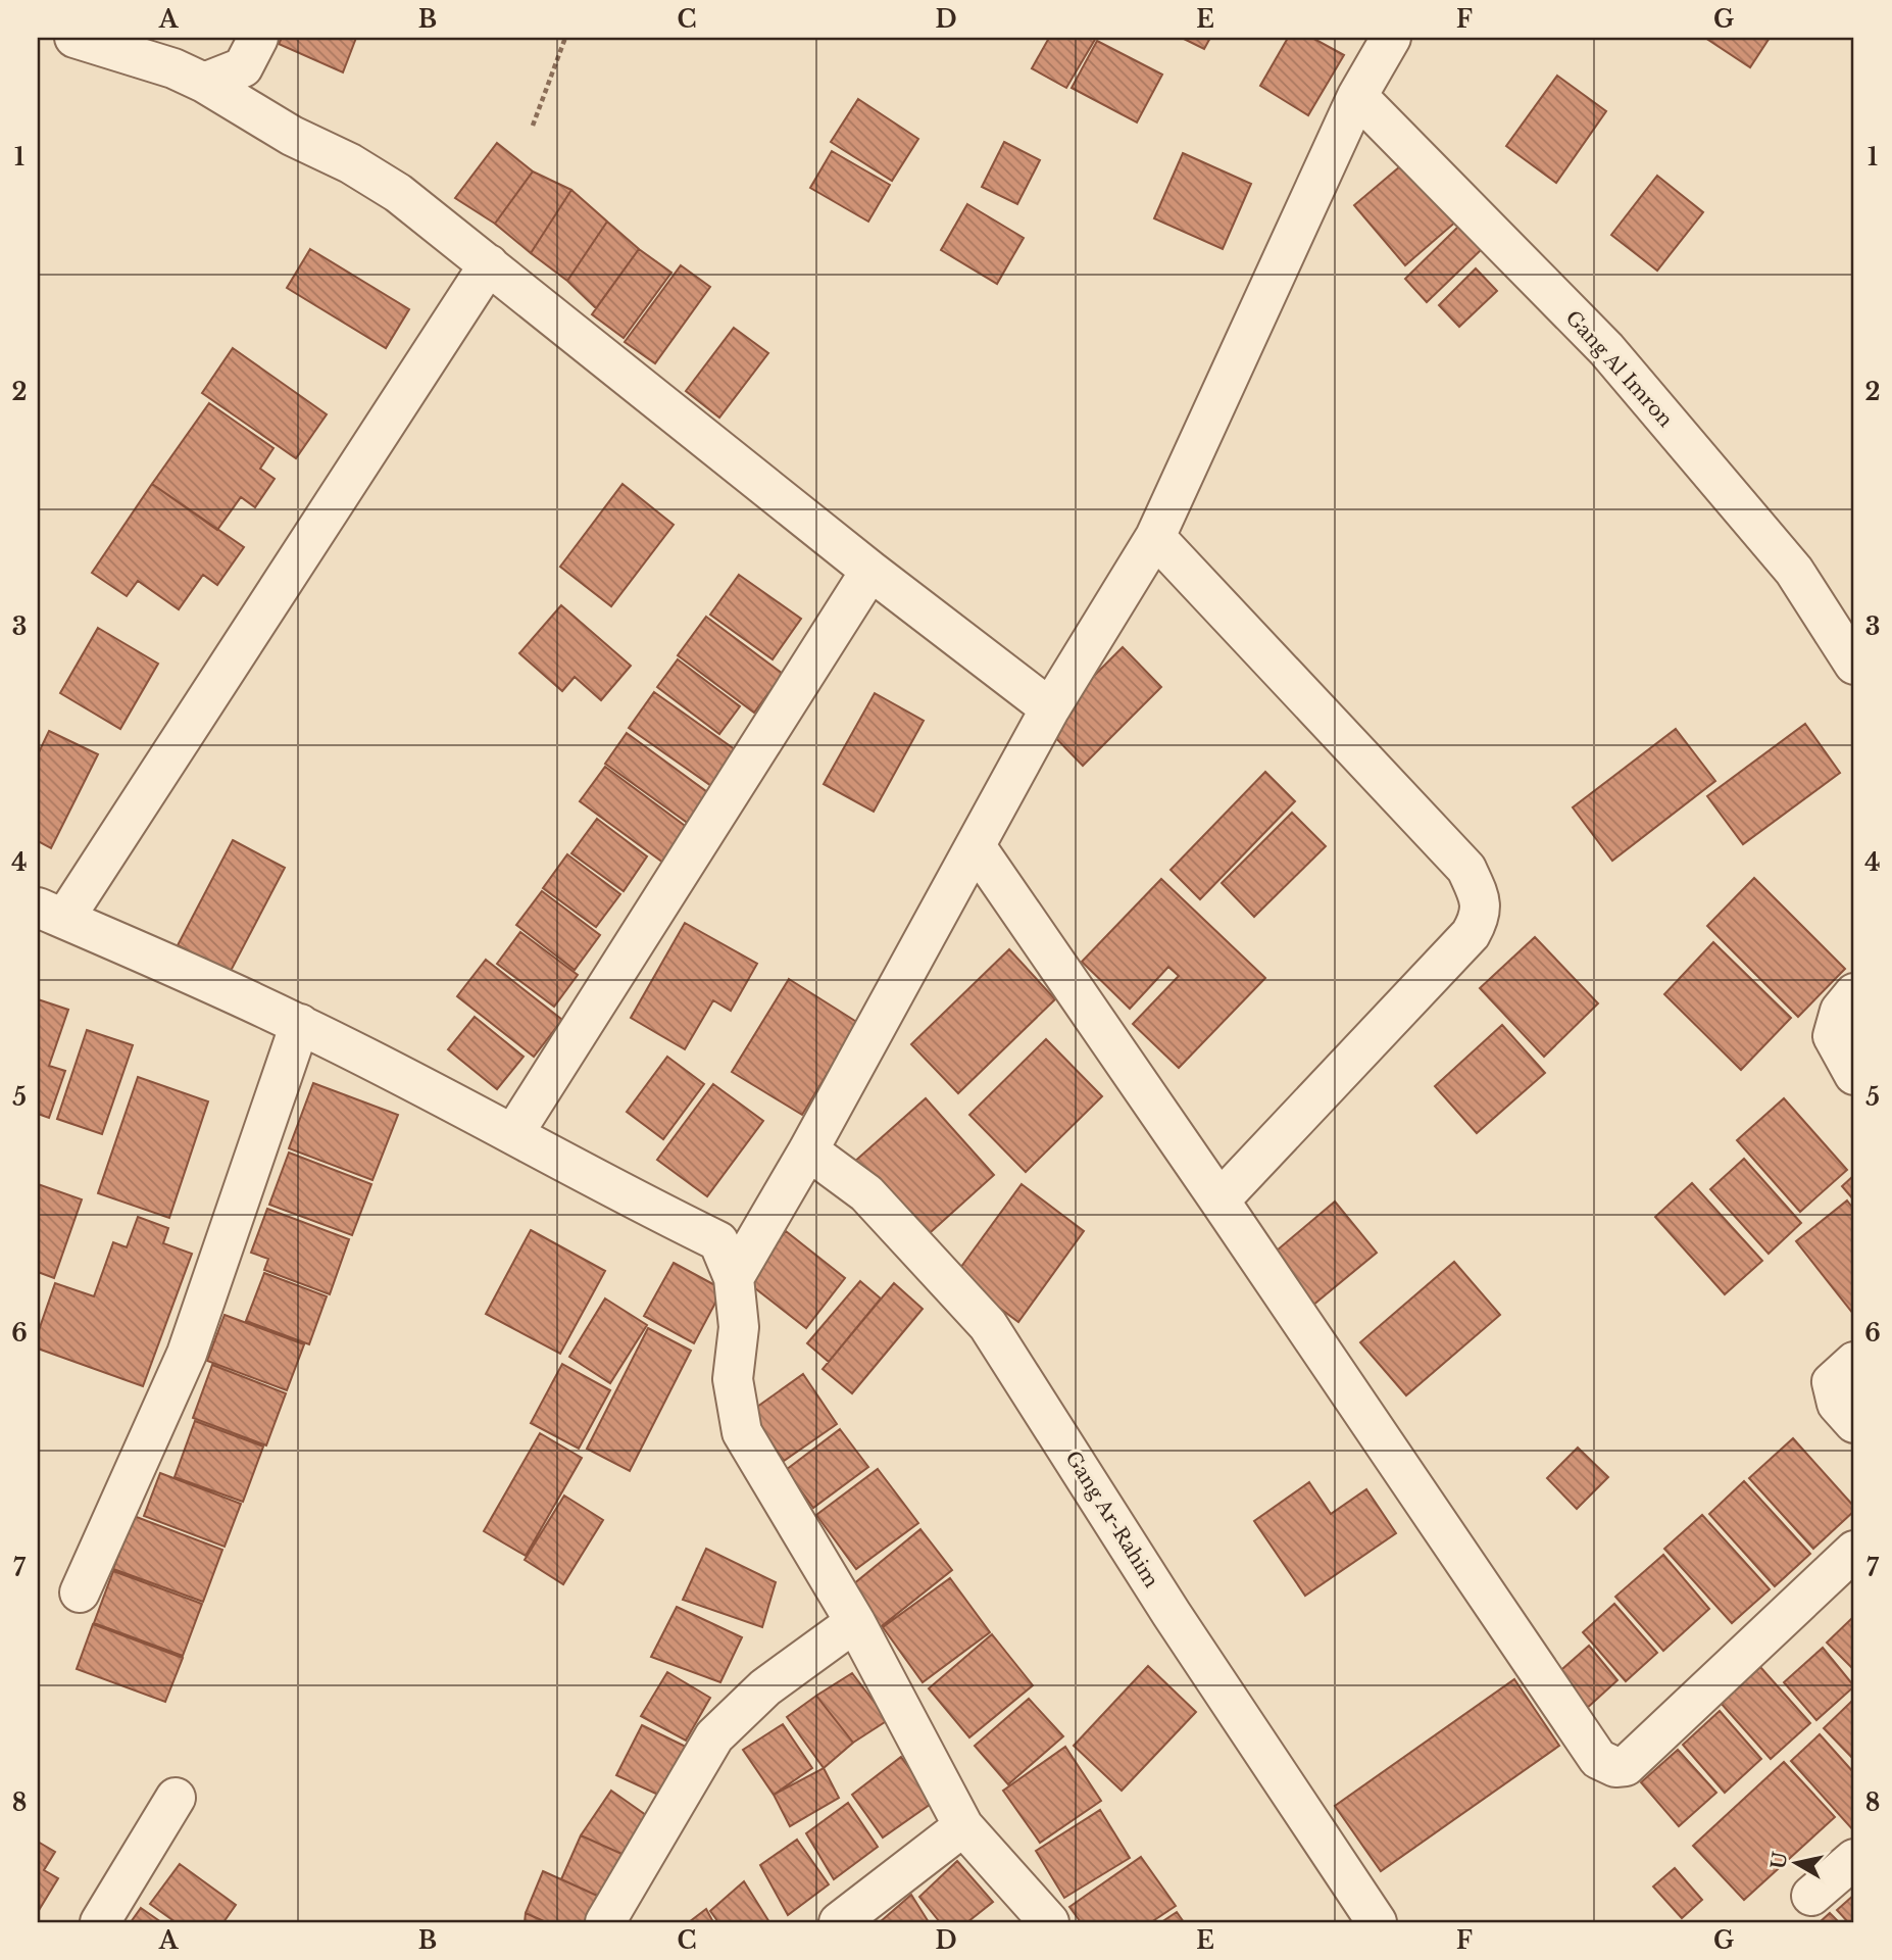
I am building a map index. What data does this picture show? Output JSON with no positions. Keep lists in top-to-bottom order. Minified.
{"streets":{"street":["Gang Al Imron","Gang Ar-Rahim"]},"north":"left","grid":{"columns":["A","B","C","D","E","F","G"],"rows":["1","2","3","4","5","6","7","8"]}}
